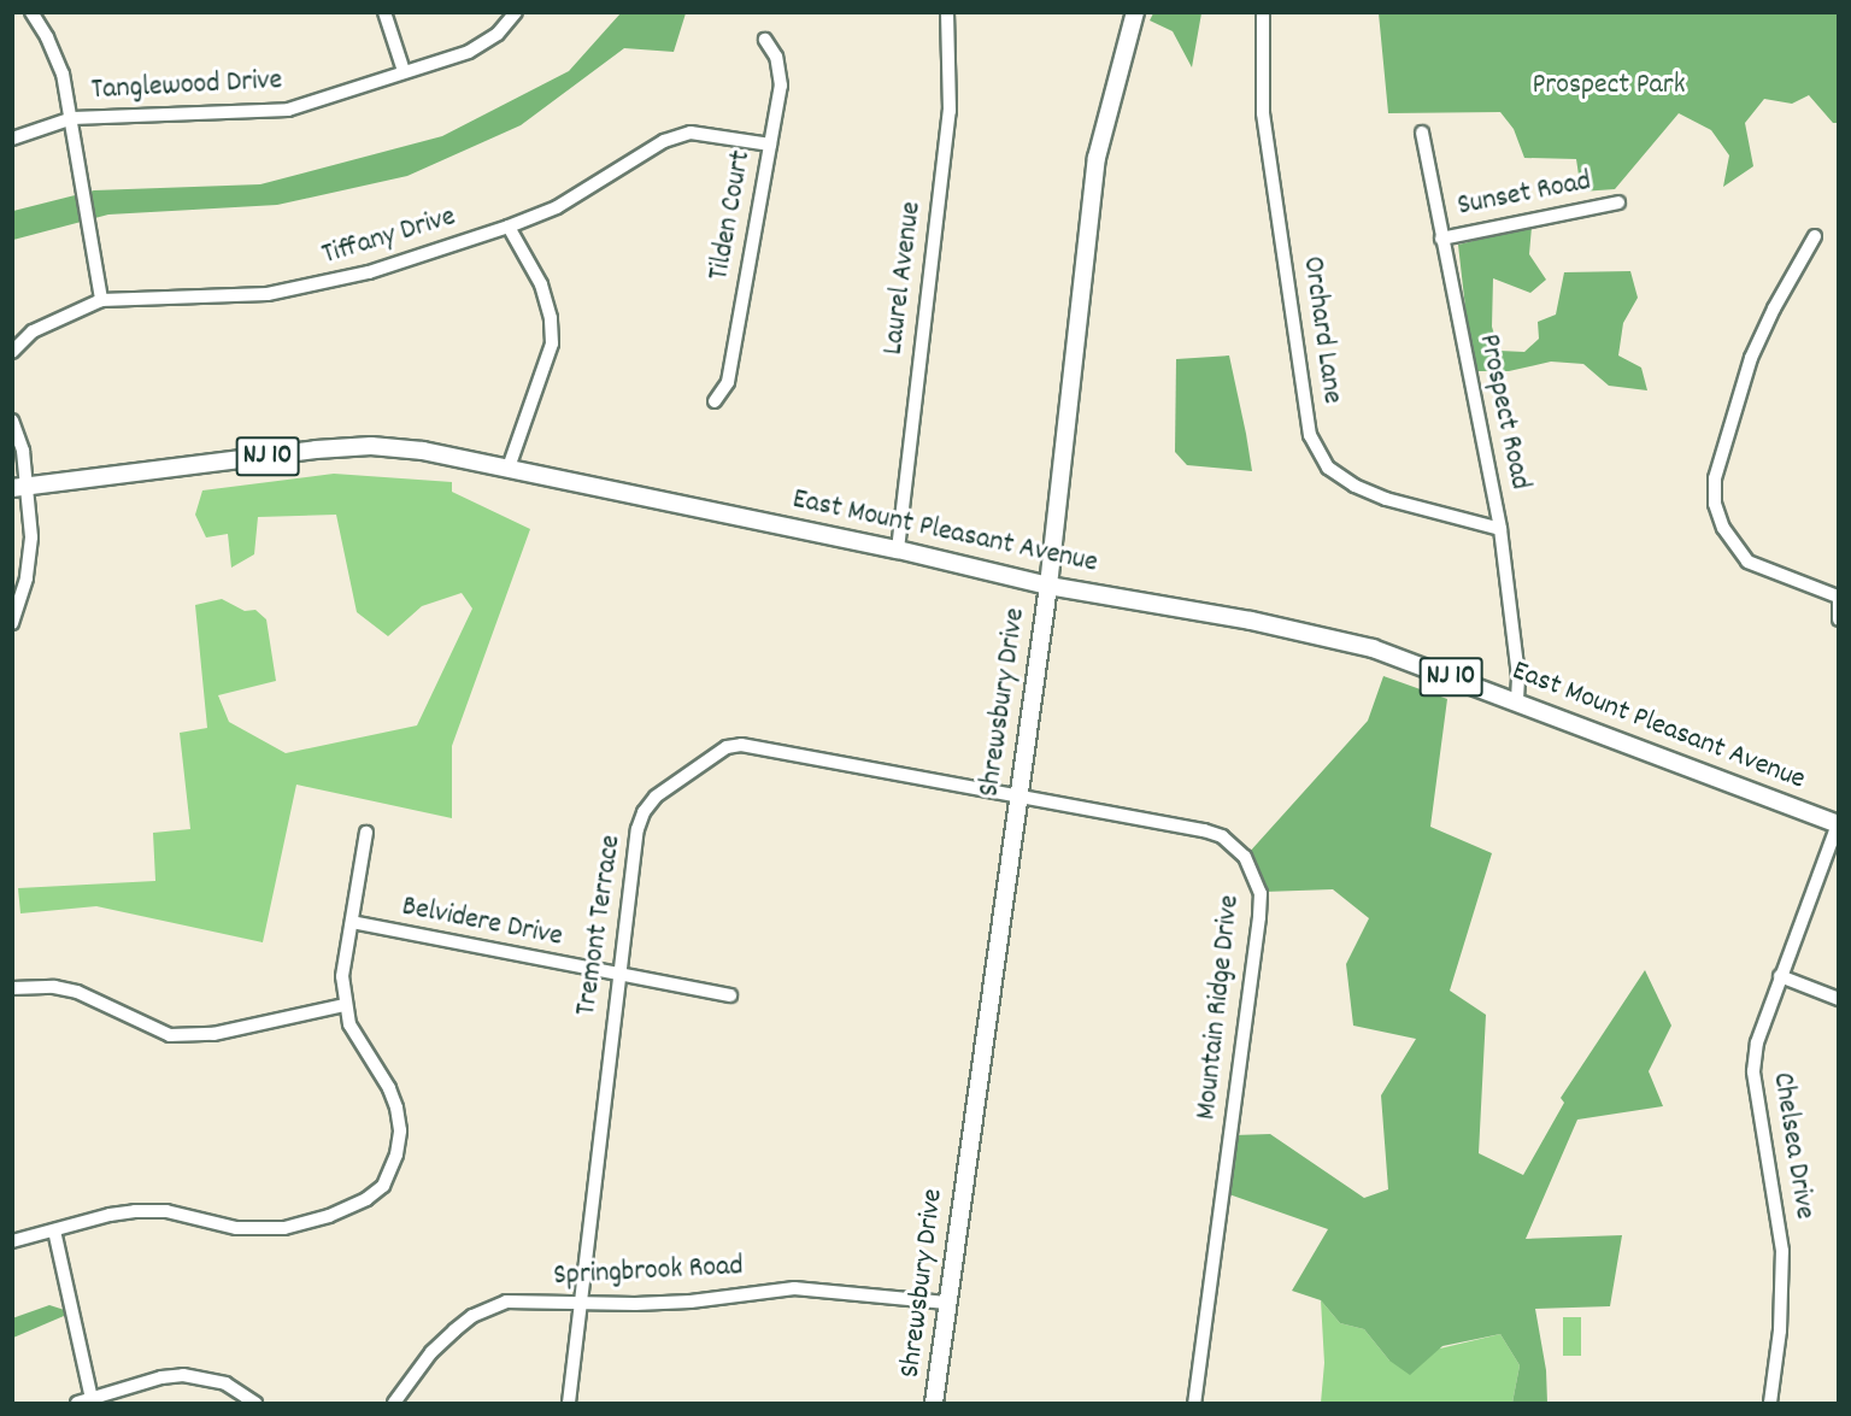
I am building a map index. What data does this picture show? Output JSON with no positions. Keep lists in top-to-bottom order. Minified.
{"streets":{"main road":["NJ 10","East Mount Pleasant Avenue","Shrewsbury Drive"],"street":["Tanglewood Drive","Sunset Road","Tilden Court","Tiffany Drive","Laurel Avenue","Orchard Lane","Prospect Road","Belvidere Drive","Tremont Terrace","Mountain Ridge Drive","Chelsea Drive","Springbrook Road"]},"crossings":[["Sunset Road","Prospect Road"],["Tilden Court","Tiffany Drive"],["Laurel Avenue","East Mount Pleasant Avenue"],["Orchard Lane","Prospect Road"],["Prospect Road","East Mount Pleasant Avenue"],["East Mount Pleasant Avenue","Shrewsbury Drive"],["East Mount Pleasant Avenue","Chelsea Drive"],["Shrewsbury Drive","Tremont Terrace"],["Shrewsbury Drive","Mountain Ridge Drive"],["Shrewsbury Drive","Springbrook Road"],["Belvidere Drive","Tremont Terrace"],["Tremont Terrace","Mountain Ridge Drive"],["Tremont Terrace","Springbrook Road"]],"parks":["Prospect Park"]}
